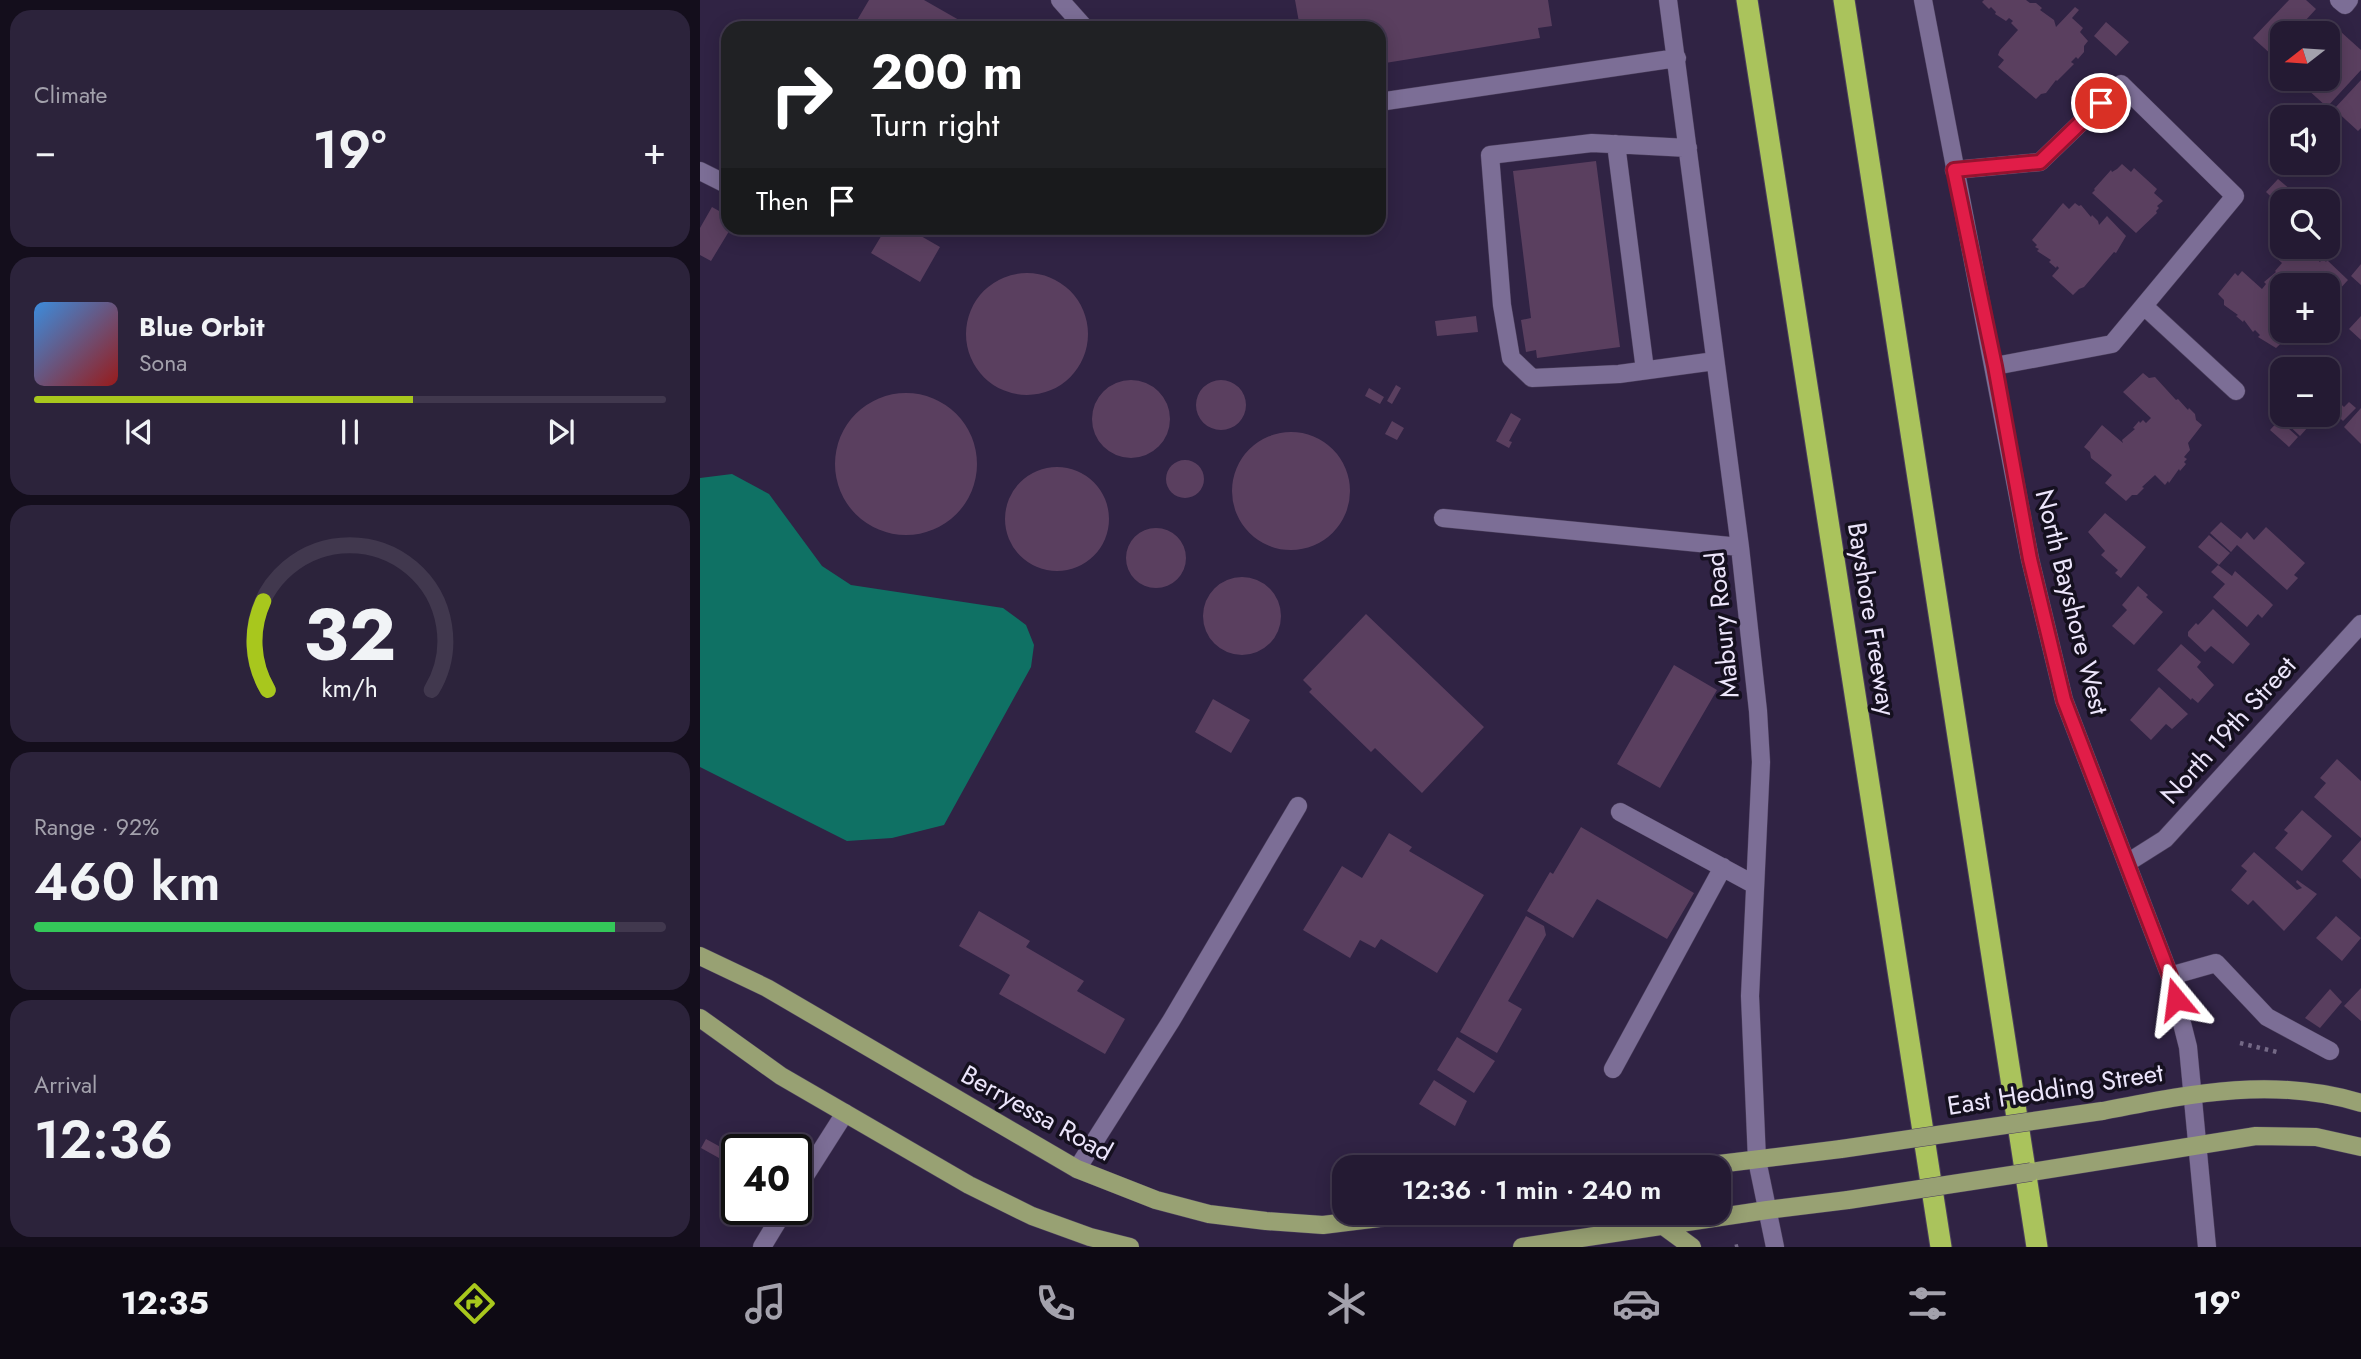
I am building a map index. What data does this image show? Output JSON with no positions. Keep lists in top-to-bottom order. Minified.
{"streets":{"highway":["Bayshore Freeway"],"main road":["East Hedding Street","Berryessa Road"],"street":["North Bayshore West","Mabury Road","North 19th Street"]},"crossings":[["North Bayshore West","North 19th Street"],["North Bayshore West","East Hedding Street"],["Mabury Road","East Hedding Street"]],"north":"left","page":{"tile":["Climate",["Range · 92%","460 km"],["Arrival","12:36"]],"map_buttons":["+","−"],"turn":["200 m","Turn right"],"heat":["−","19°","+"],"then":"Then","song":["Blue Orbit","Sona"],"limit":"40","trip":"12:36 · 1 min · 240 m","tabs":["12:35","19°"],"gauge":["32","km/h"]}}
